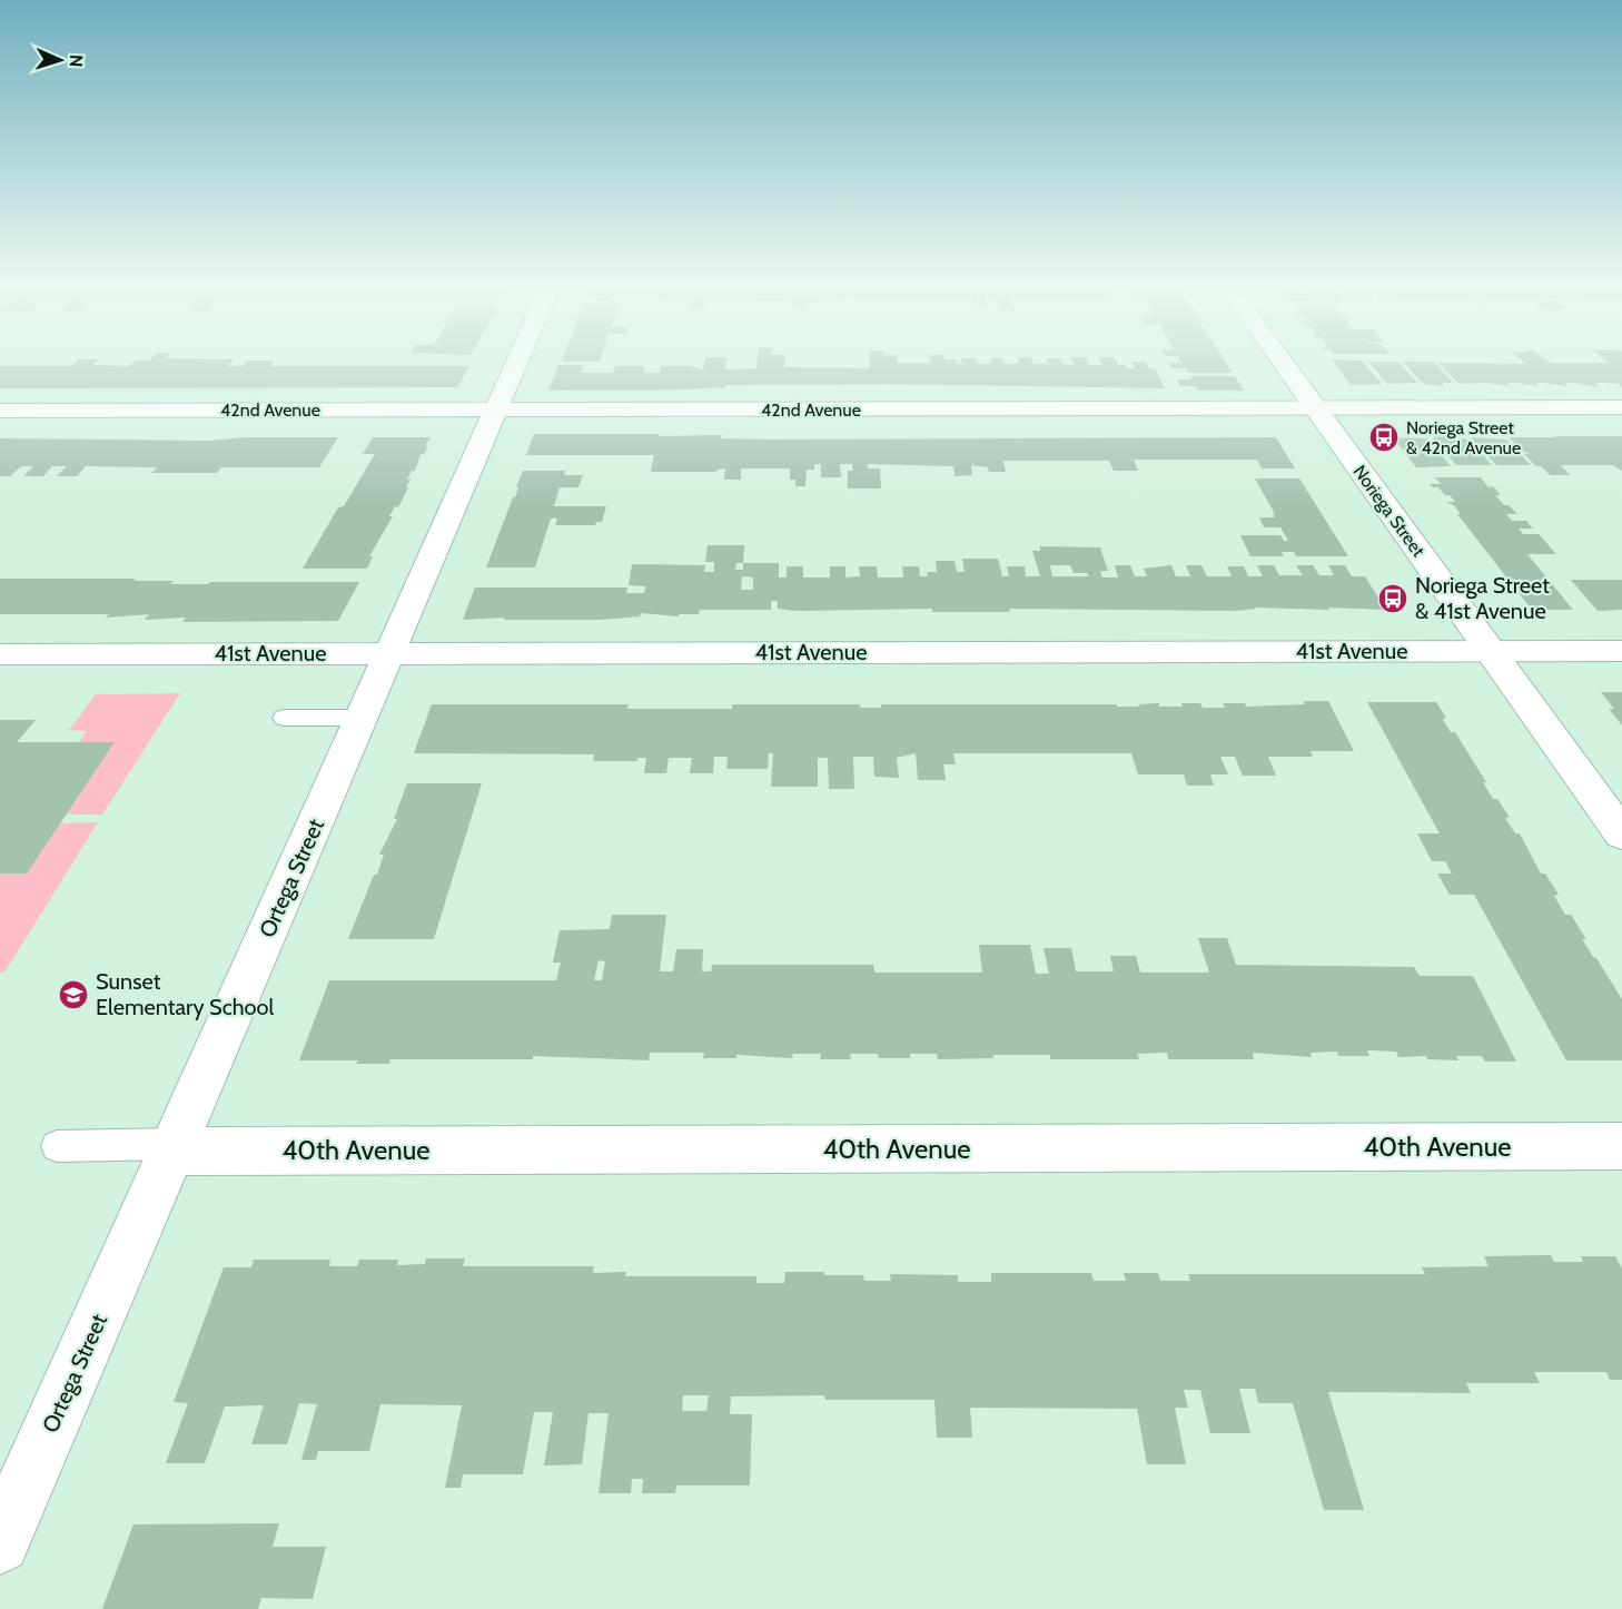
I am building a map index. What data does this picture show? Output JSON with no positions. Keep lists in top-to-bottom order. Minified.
{"streets":{"street":["42nd Avenue","Noriega Street","41st Avenue","Ortega Street","40th Avenue"]},"crossings":[["42nd Avenue","Noriega Street"],["42nd Avenue","Ortega Street"],["Noriega Street","41st Avenue"],["41st Avenue","Ortega Street"],["Ortega Street","40th Avenue"]],"places":{"bus stop":["Noriega Street & 42nd Avenue","Noriega Street & 41st Avenue"],"school or university":["Sunset Elementary School"]},"north":"right"}
